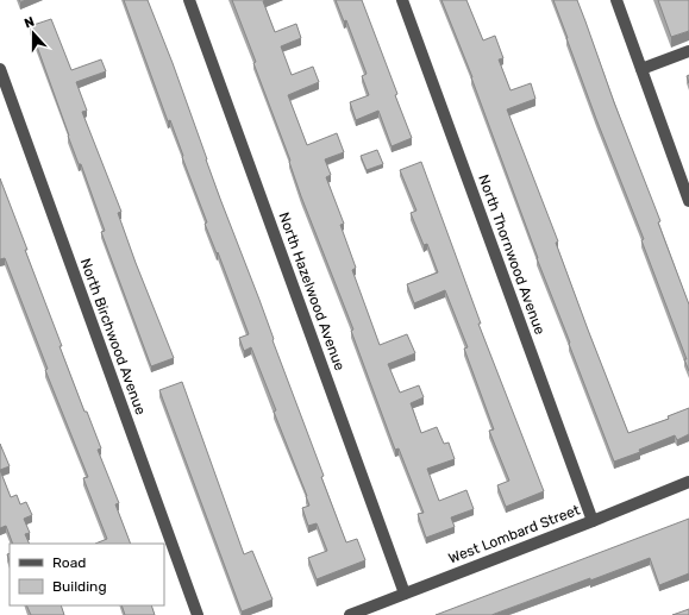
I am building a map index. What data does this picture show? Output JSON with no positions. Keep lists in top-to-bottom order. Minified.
{"streets":{"street":["North Thornwood Avenue","North Hazelwood Avenue","North Birchwood Avenue","West Lombard Street"]},"crossings":[["North Thornwood Avenue","West Lombard Street"],["North Hazelwood Avenue","West Lombard Street"]],"legend":["Road","Building"],"north":"top"}
